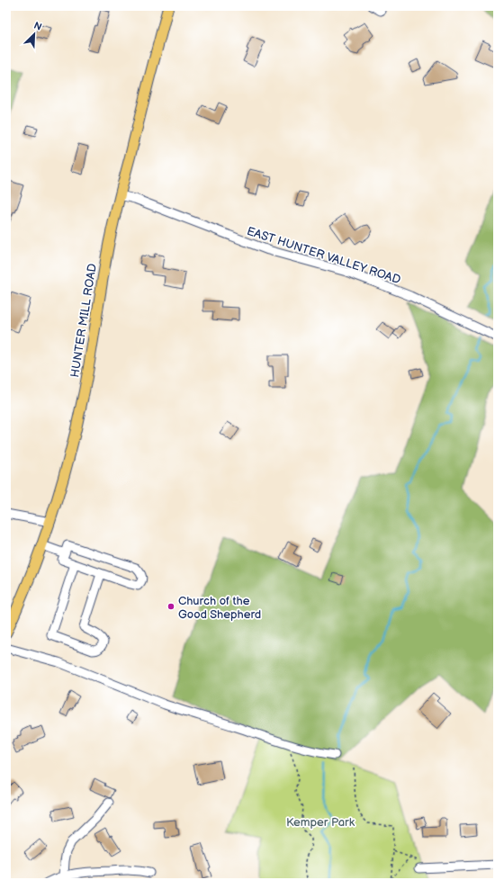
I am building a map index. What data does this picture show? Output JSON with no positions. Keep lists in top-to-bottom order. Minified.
{"streets":{"main road":["HUNTER MILL ROAD"],"street":["EAST HUNTER VALLEY ROAD"]},"crossings":[["EAST HUNTER VALLEY ROAD","HUNTER MILL ROAD"]],"parks":["Kemper Park"],"places":["Church of the Good Shepherd"],"north":"top right"}
